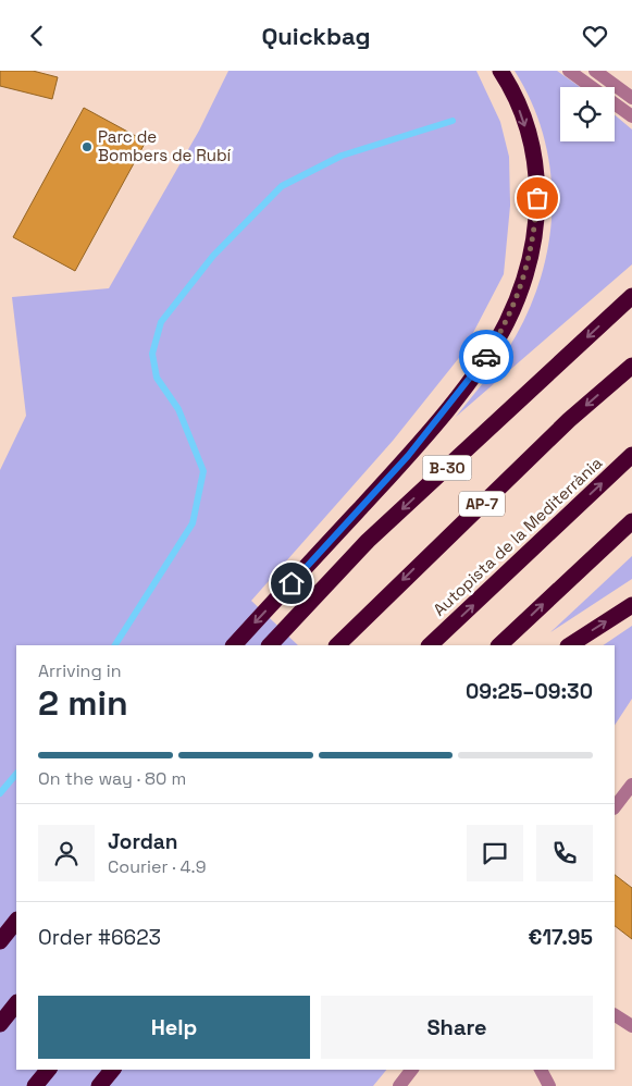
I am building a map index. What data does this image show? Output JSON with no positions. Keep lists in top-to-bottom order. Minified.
{"streets":{"highway":["B-30","AP-7","Autopista de la Mediterrània"]},"places":["Parc de Bombers de Rubí"],"page":{"header":"Quickbag","heading":["2 min","Arriving in","09:25–09:30"],"panel":["Jordan","Courier · 4.9","Order #6623","€17.95"],"bar":"On the way · 80 m","buttons":["Help","Share"]}}
